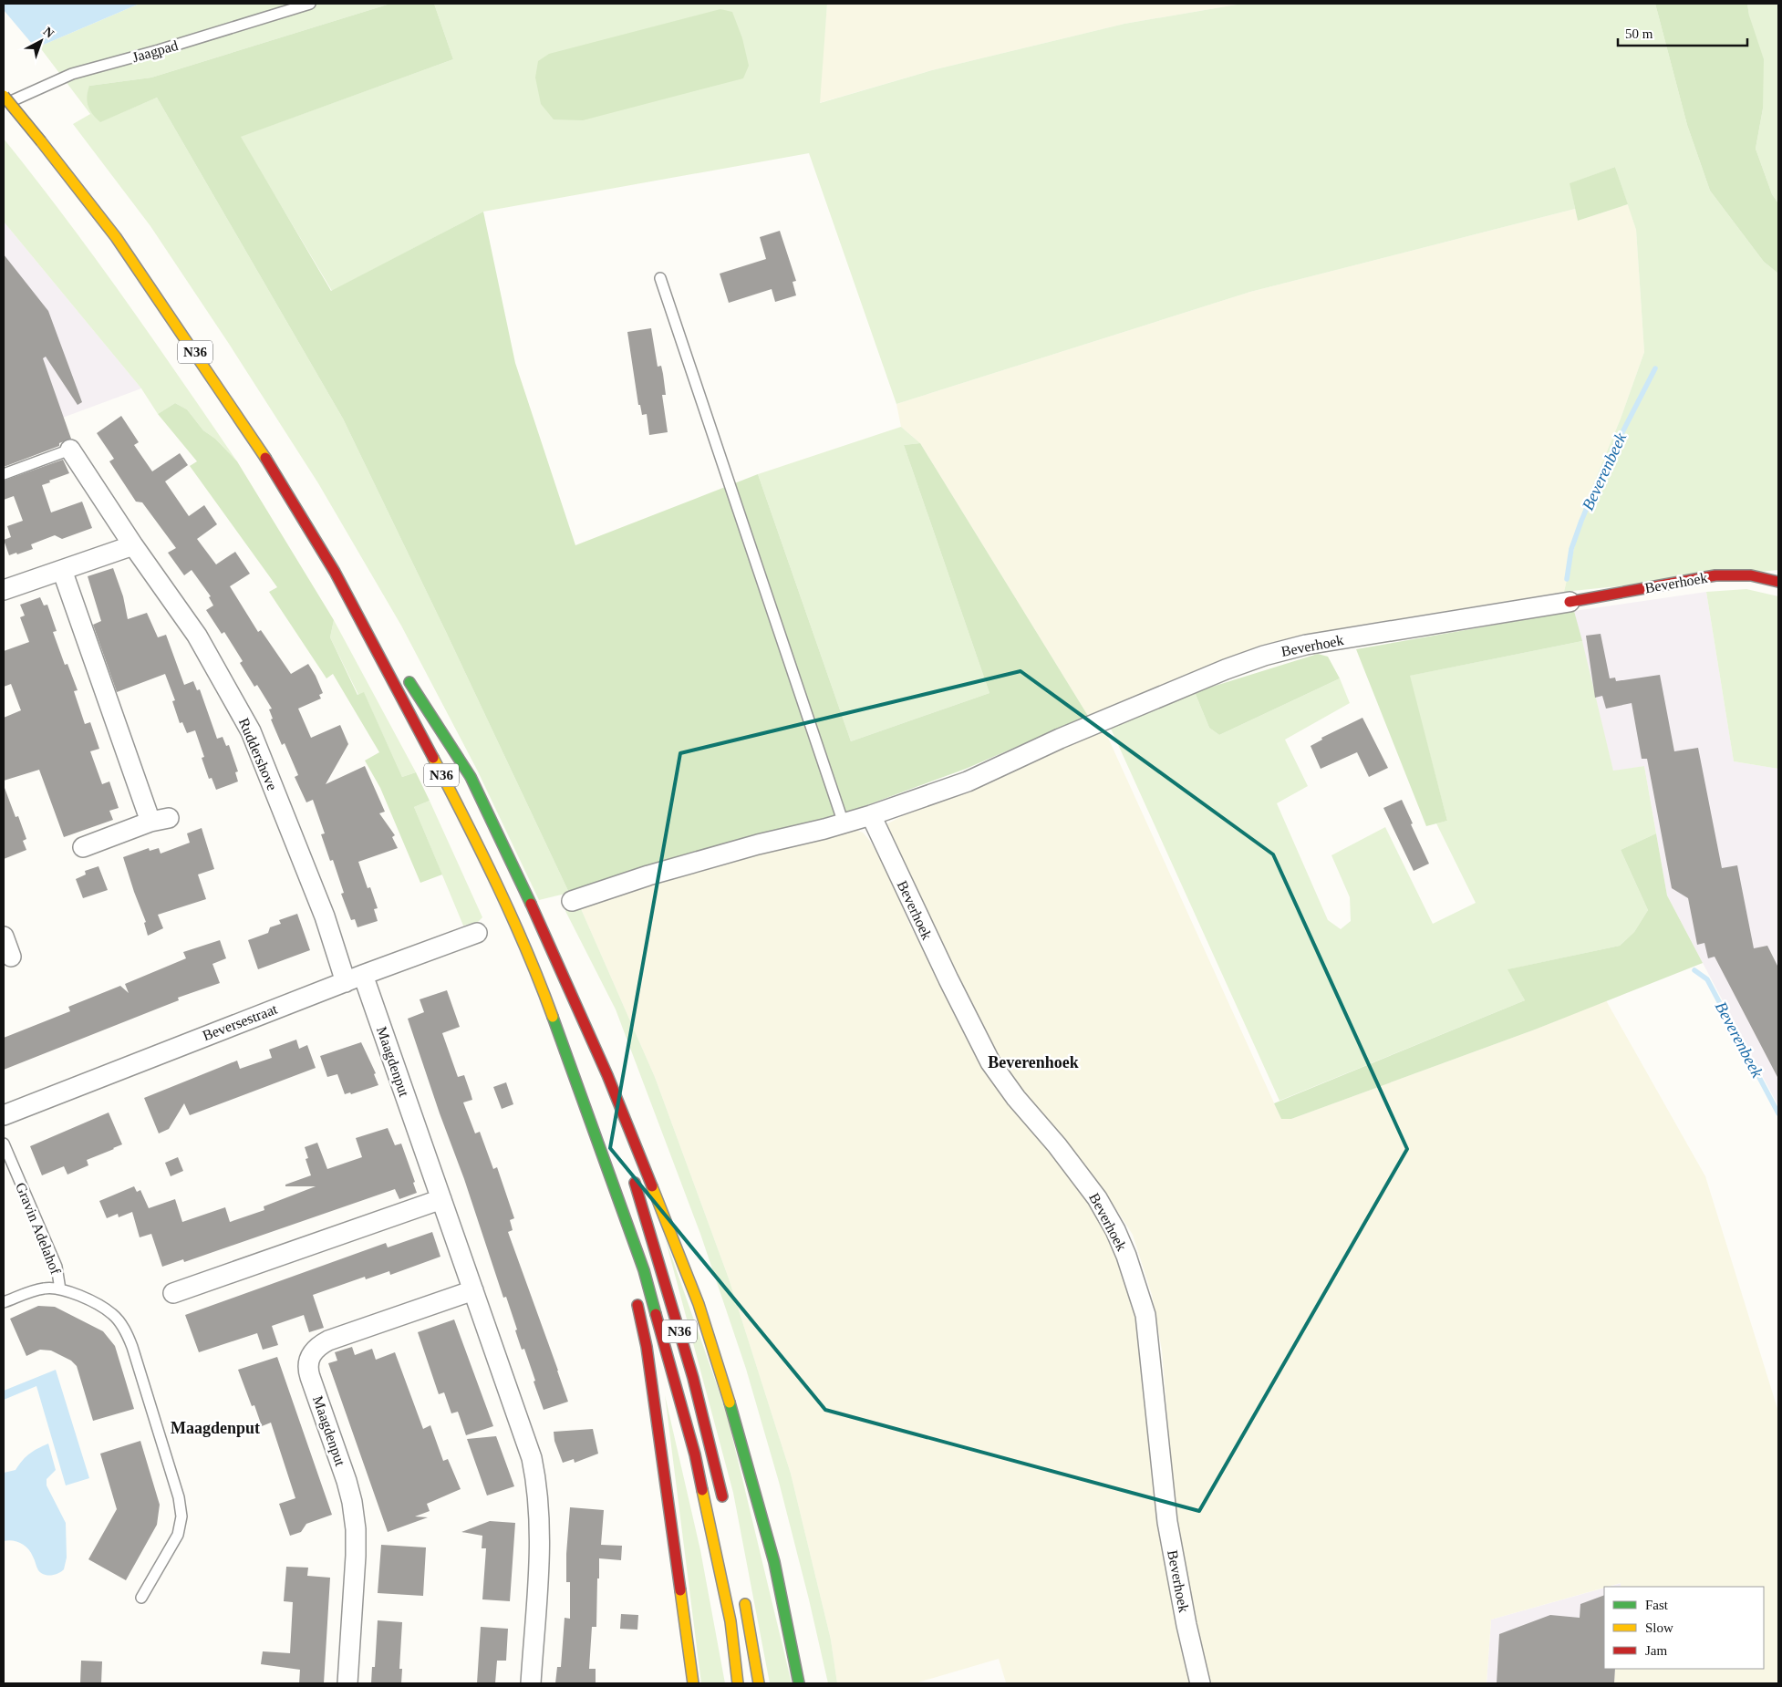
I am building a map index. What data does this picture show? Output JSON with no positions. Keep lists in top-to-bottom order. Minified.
{"streets":{"main road":["N36","Beverhoek"],"street":["Ruddershove","Beversestraat","Maagdenput"],"lane":["Jaagpad","Gravin Adelahof"]},"crossings":[["Ruddershove","Beversestraat"],["Beversestraat","Maagdenput"]],"districts":["Beverenhoek","Maagdenput"],"water":["Beverenbeek"],"legend":["Fast","Slow","Jam"],"scale_bar":"50 m","north":"top right"}
